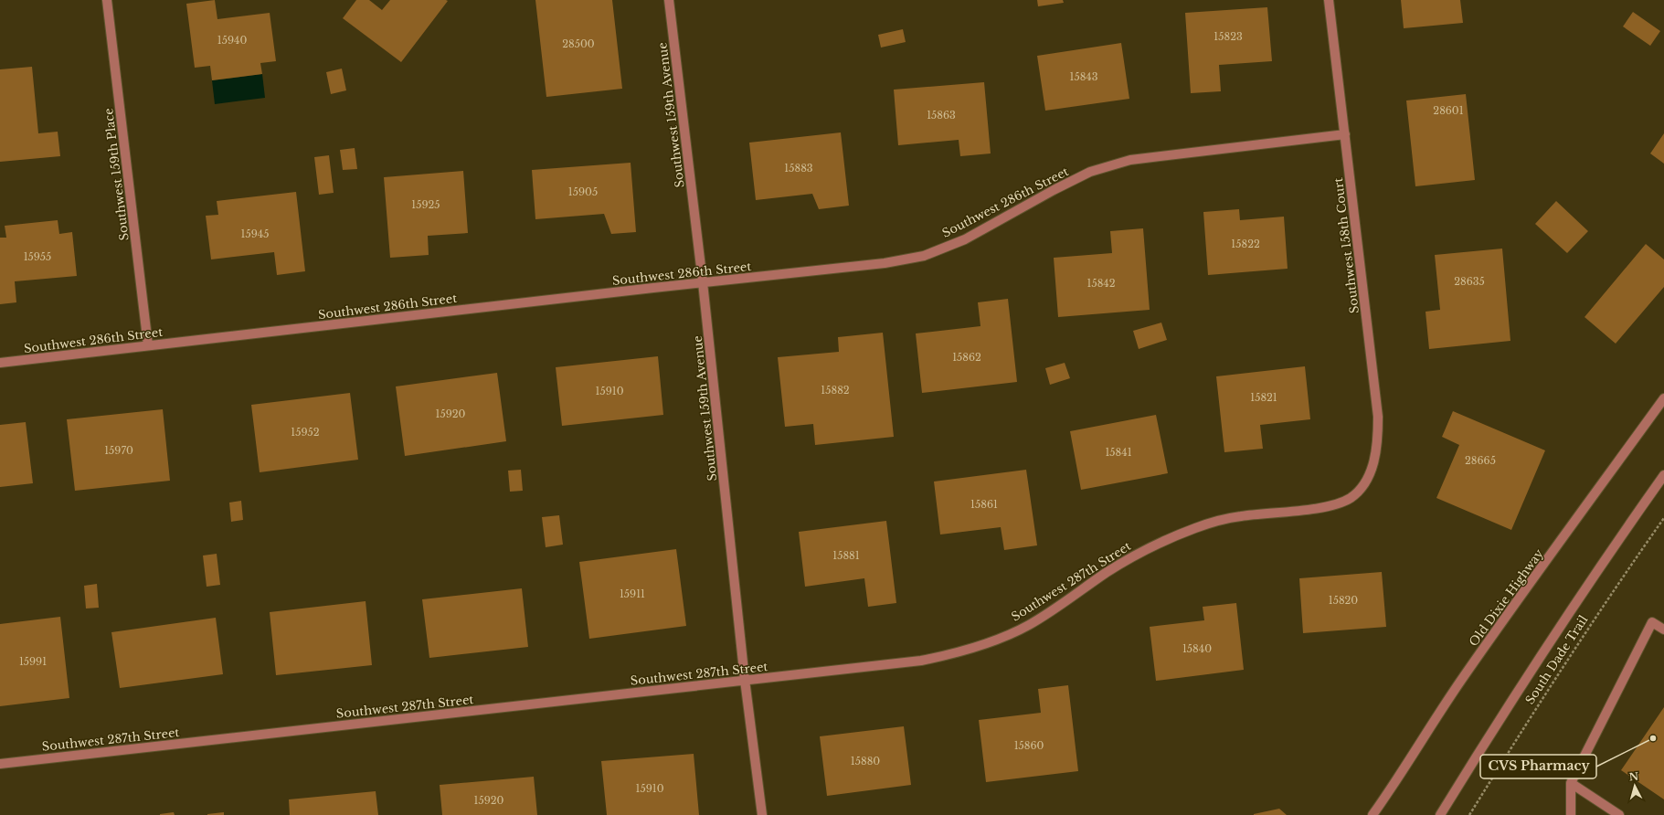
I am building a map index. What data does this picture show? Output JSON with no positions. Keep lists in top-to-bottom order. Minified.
{"streets":{"street":["Southwest 159th Avenue","Southwest 159th Place","Southwest 286th Street","Southwest 158th Court","Southwest 287th Street","Old Dixie Highway"],"path":["South Dade Trail"]},"crossings":[["Southwest 159th Avenue","Southwest 286th Street"],["Southwest 159th Avenue","Southwest 287th Street"],["Southwest 159th Place","Southwest 286th Street"],["Southwest 286th Street","Southwest 158th Court"],["Southwest 158th Court","Southwest 287th Street"]],"places":["CVS Pharmacy"],"house_numbers":["15823","15940","28500","15843","28601","15863","15883","15905","15925","15945","15822","15955","28635","15842","15862","15882","15910","15821","15920","15952","15970","15841","28665","15861","15881","15911","15820","15840","15991","15860","15880","15910","15920"],"north":"top"}
